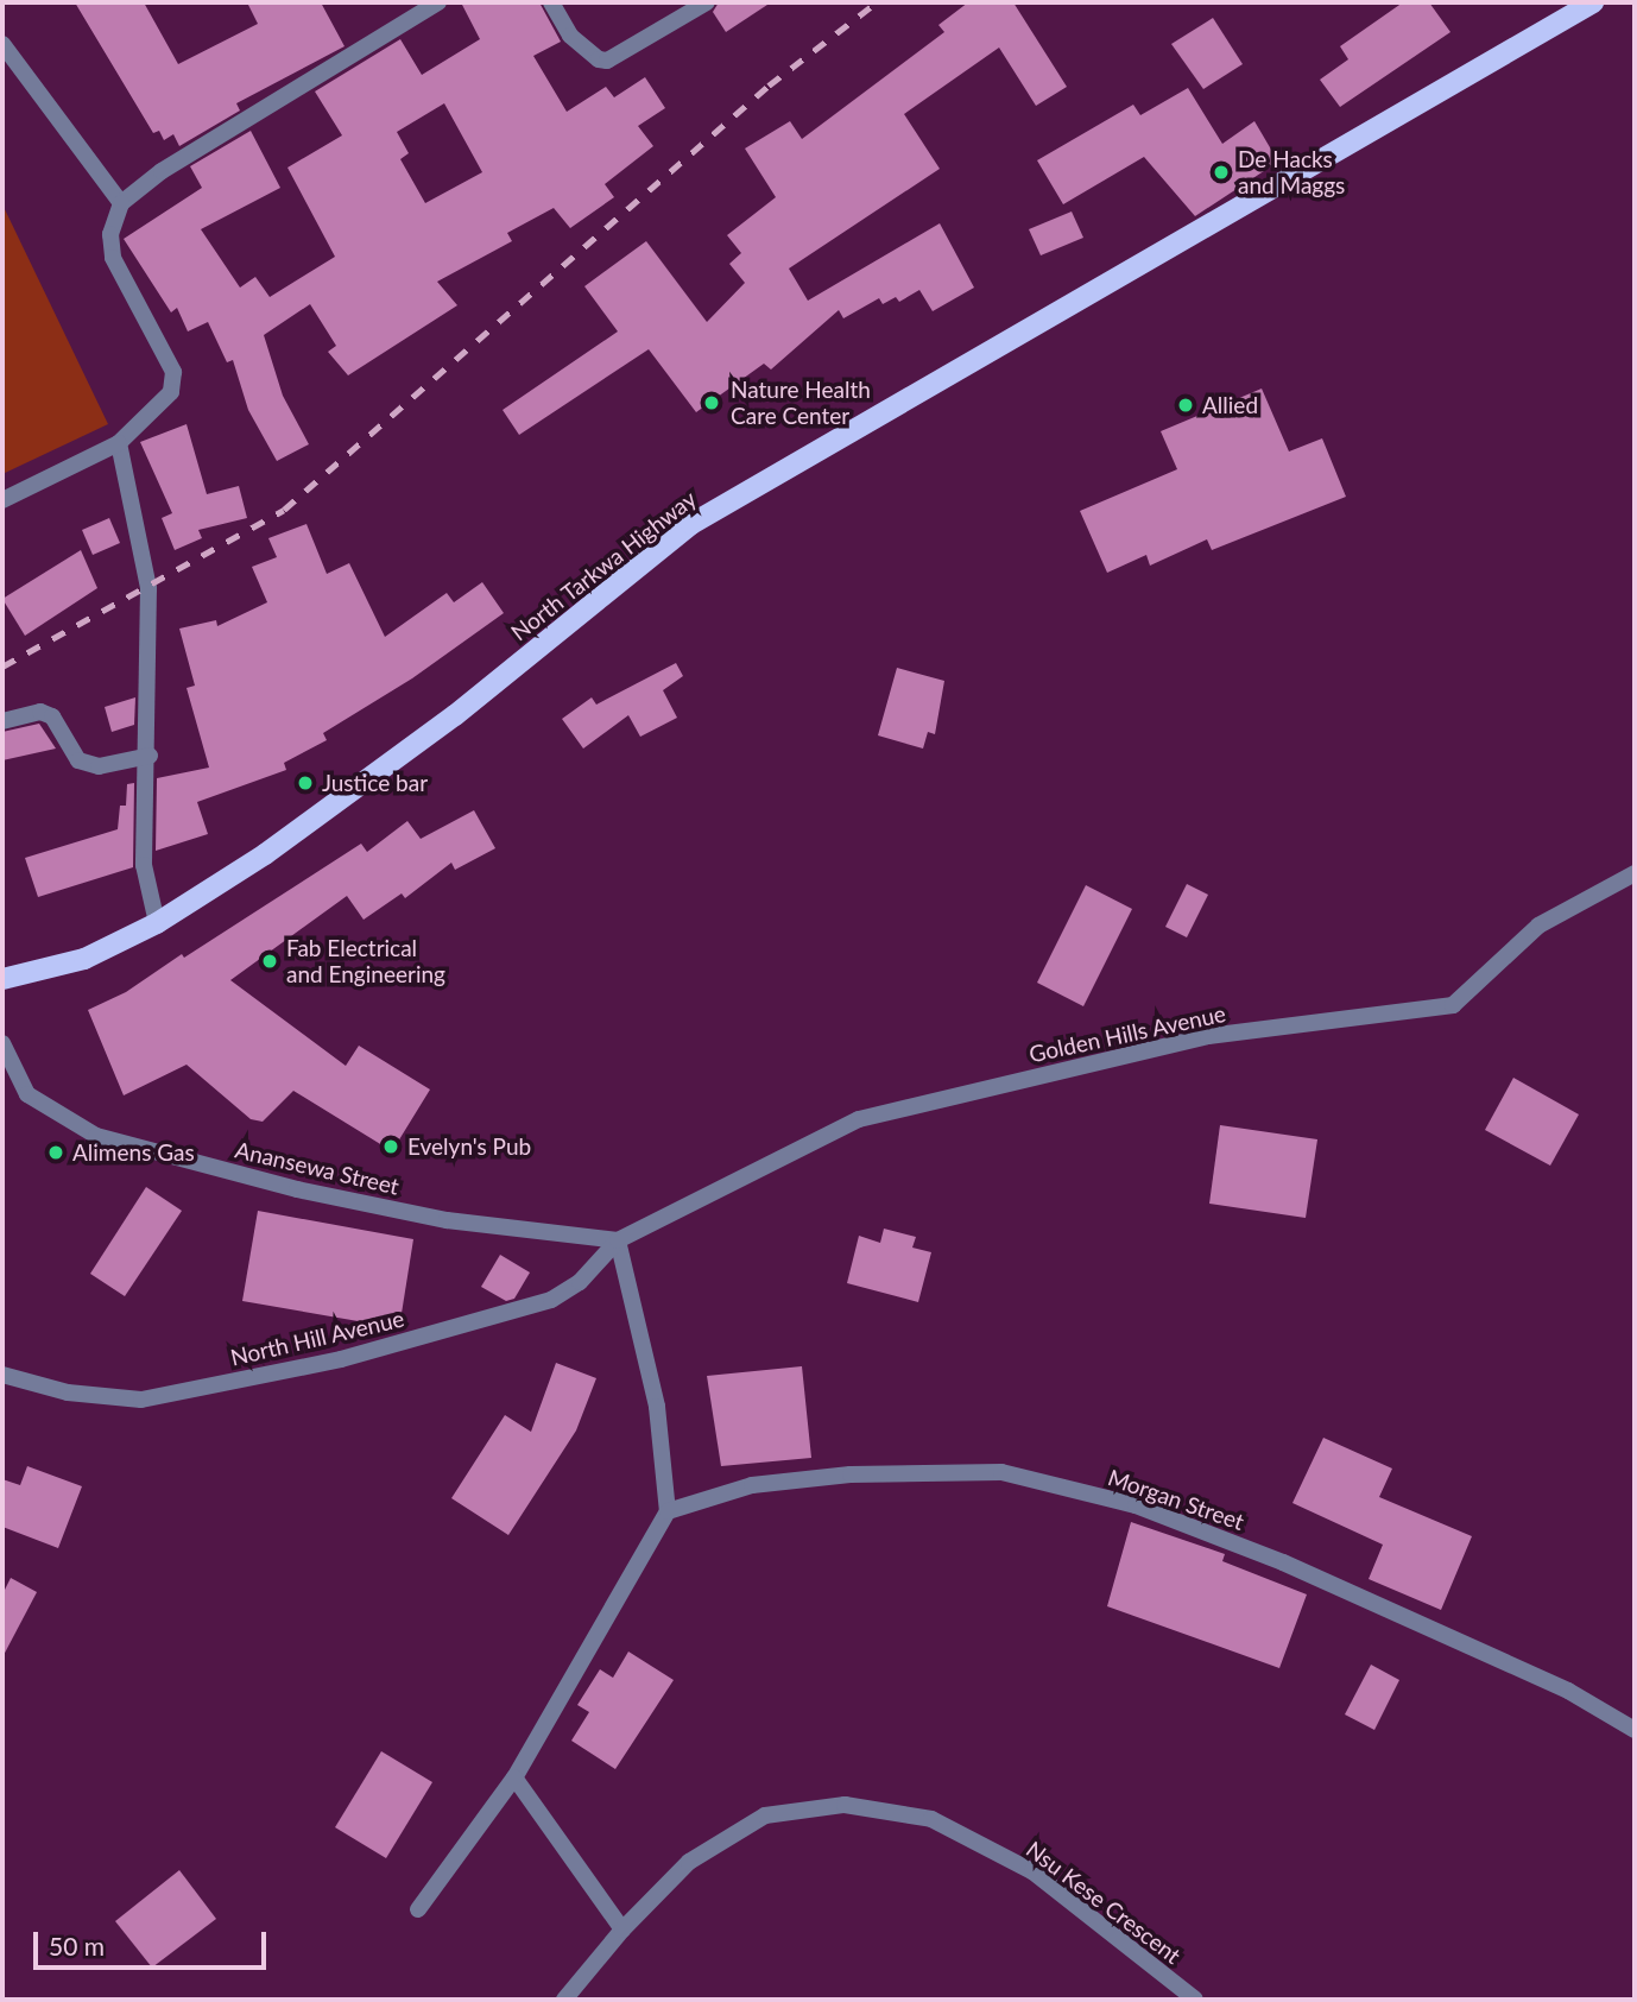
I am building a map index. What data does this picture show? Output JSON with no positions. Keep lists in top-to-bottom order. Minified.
{"streets":{"main road":["North Tarkwa Highway"],"street":["Golden Hills Avenue","Anansewa Street","North Hill Avenue","Morgan Street","Nsu Kese Crescent"]},"crossings":[["Golden Hills Avenue","Anansewa Street"],["Golden Hills Avenue","North Hill Avenue"],["Anansewa Street","North Hill Avenue"]],"places":["De Hacks and Maggs","Nature Health Care Center","Allied","Justice bar","Fab Electrical and Engineering","Evelyn's Pub","Alimens Gas"],"scale_bar":"50 m"}
